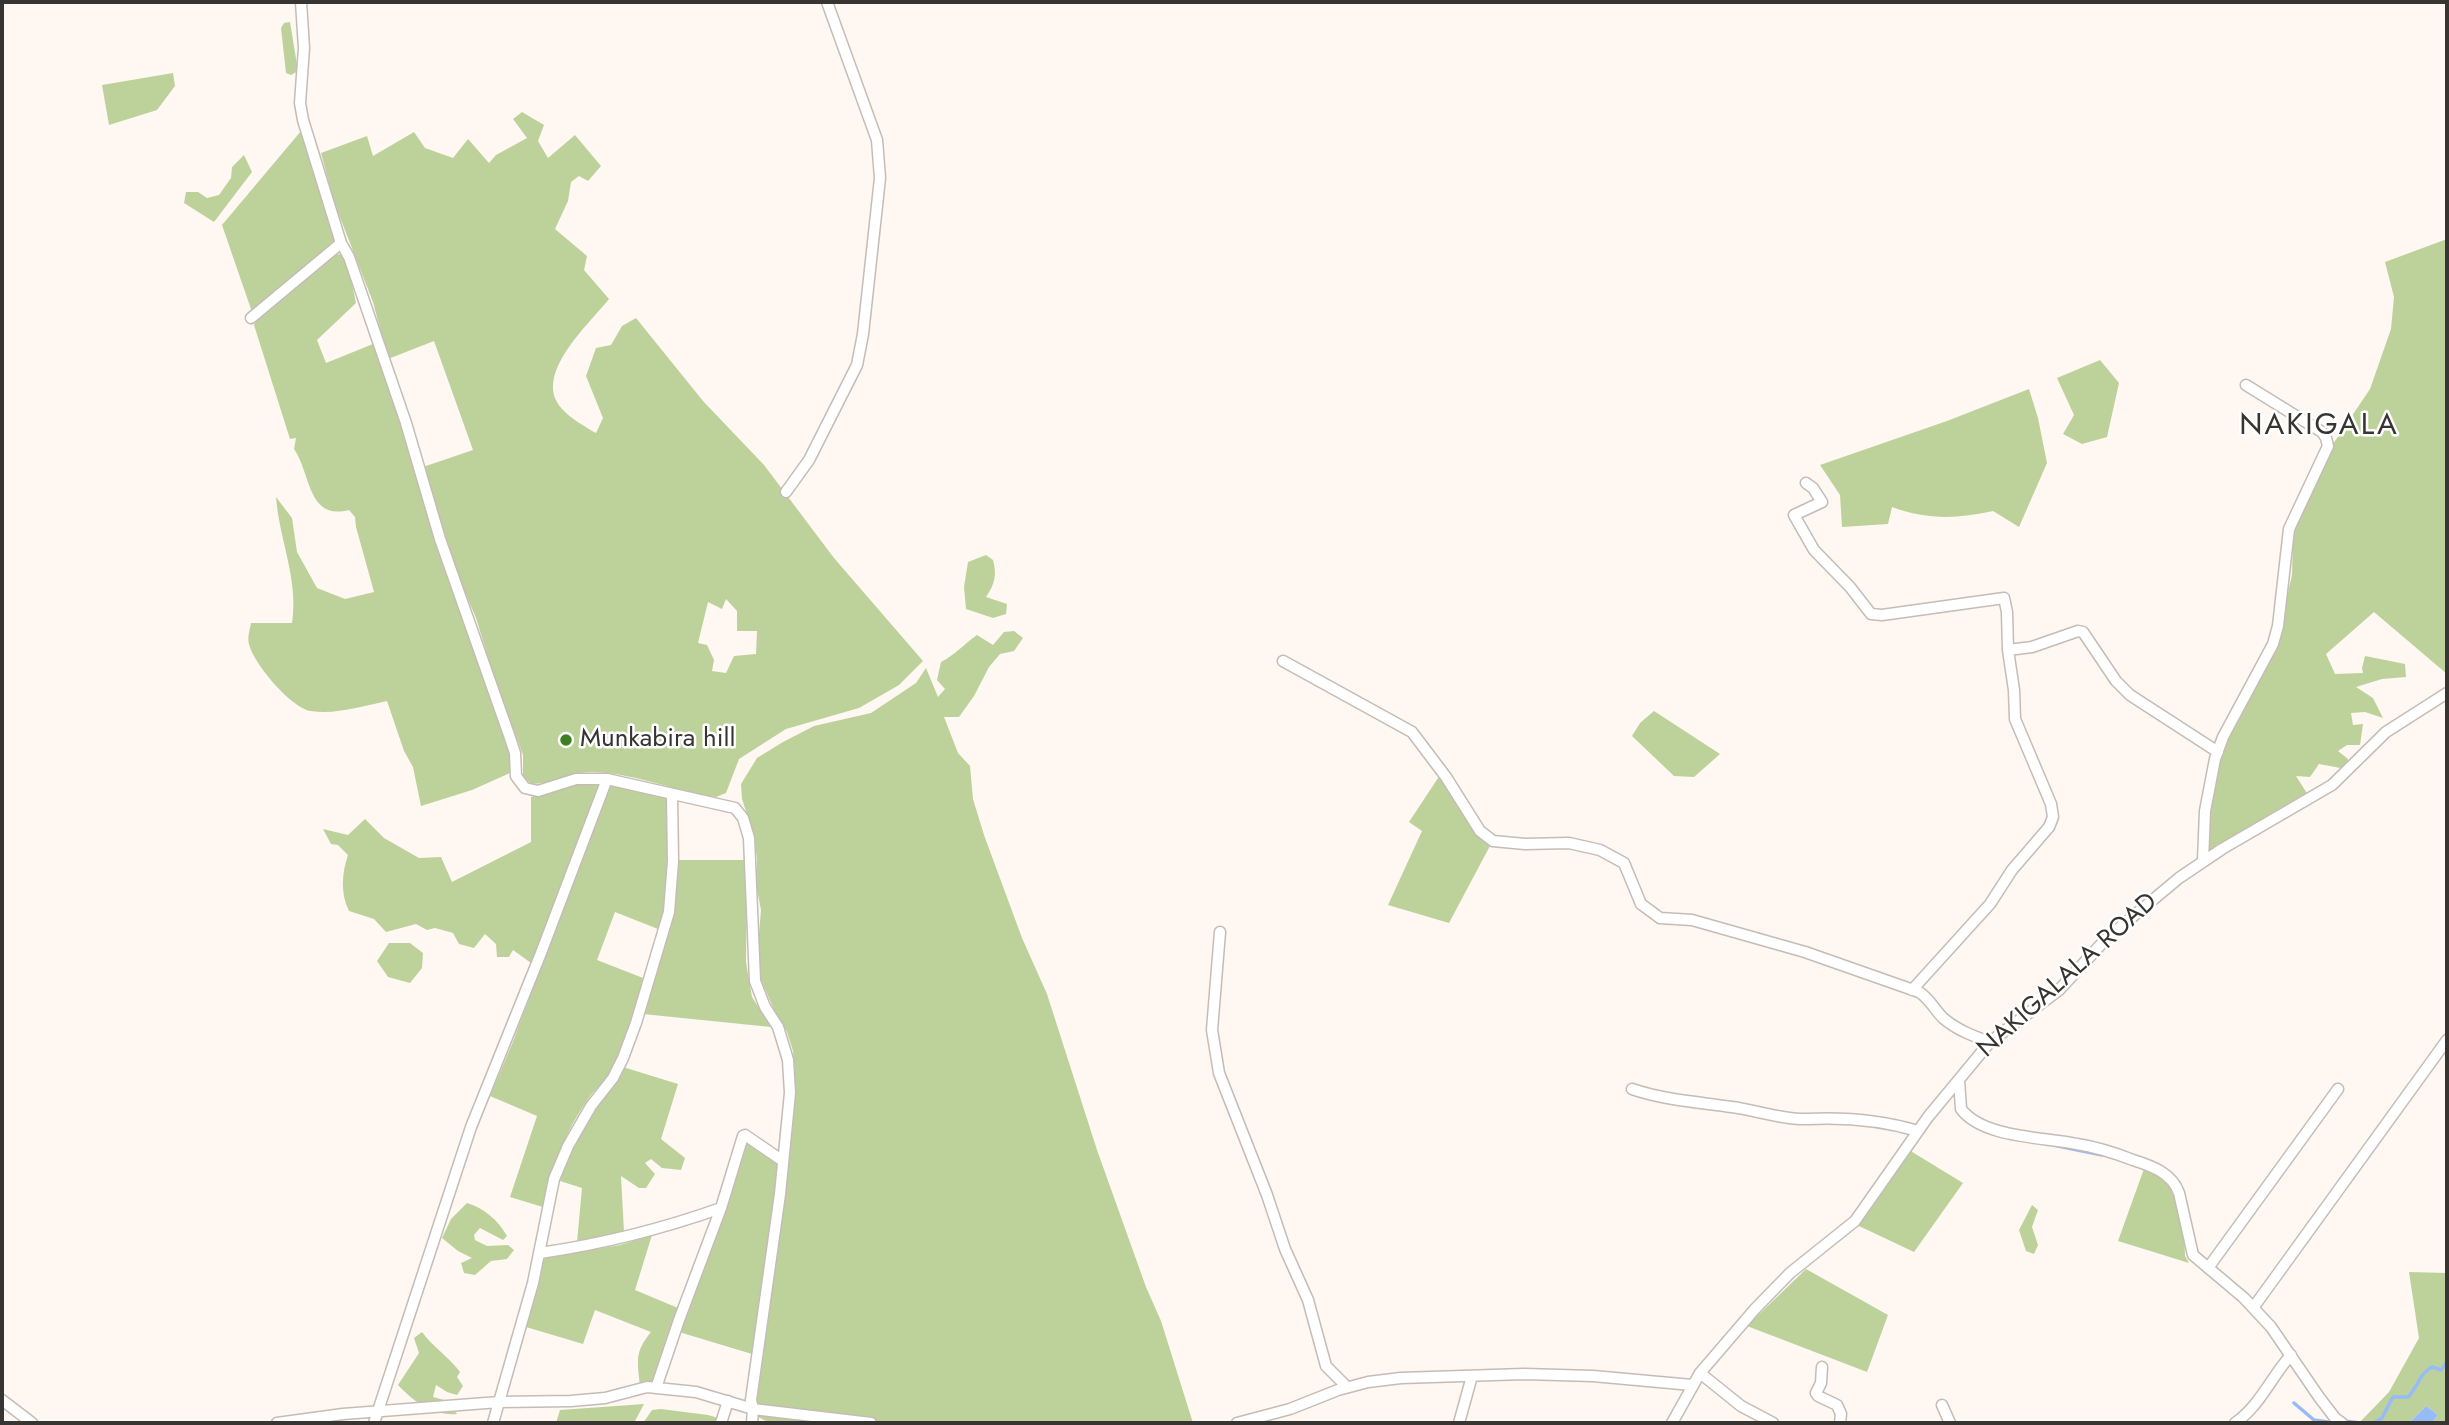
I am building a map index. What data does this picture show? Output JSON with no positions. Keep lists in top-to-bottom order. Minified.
{"streets":{"street":["NAKIGALALA ROAD"]},"districts":["NAKIGALA"],"places":["Munkabira hill"]}
